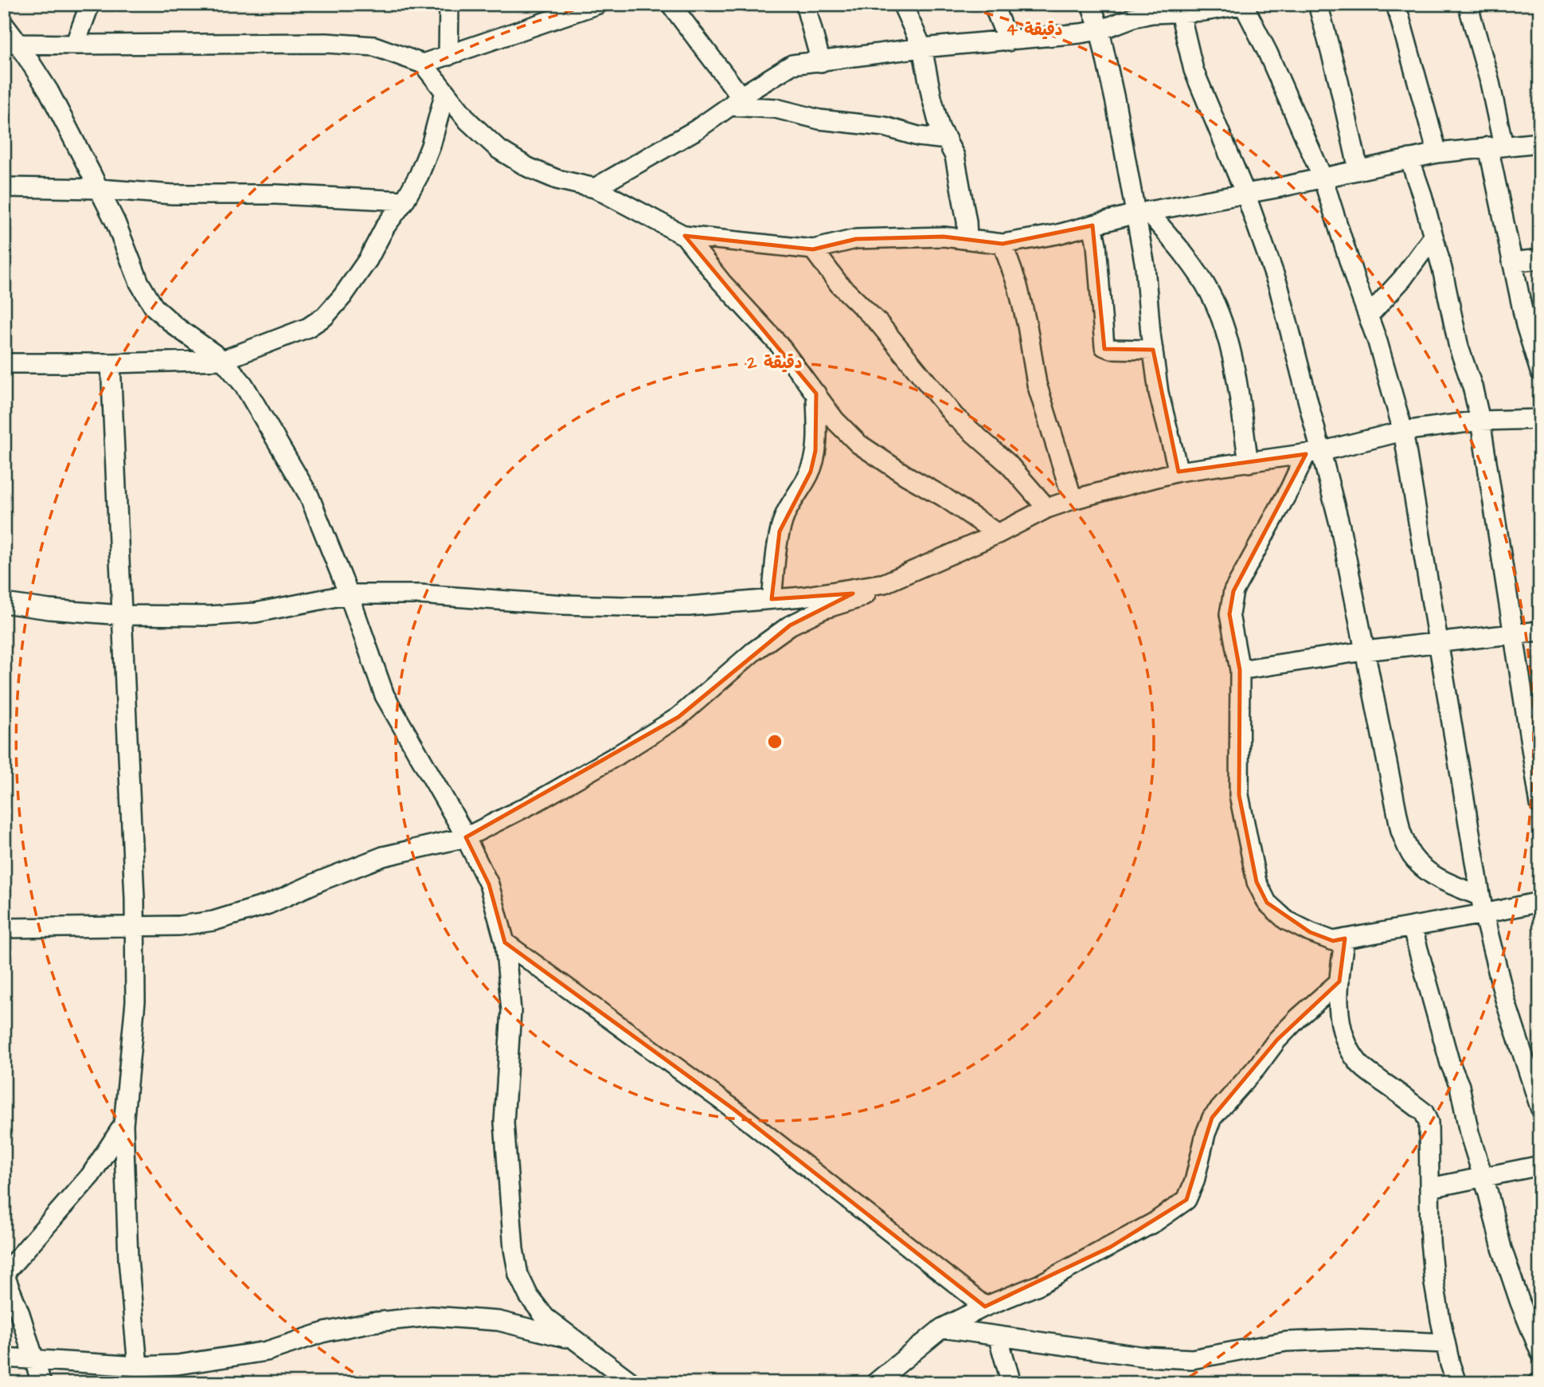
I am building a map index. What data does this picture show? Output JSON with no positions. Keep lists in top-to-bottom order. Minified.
{"rings":["4 دقيقة","2 دقيقة"]}
